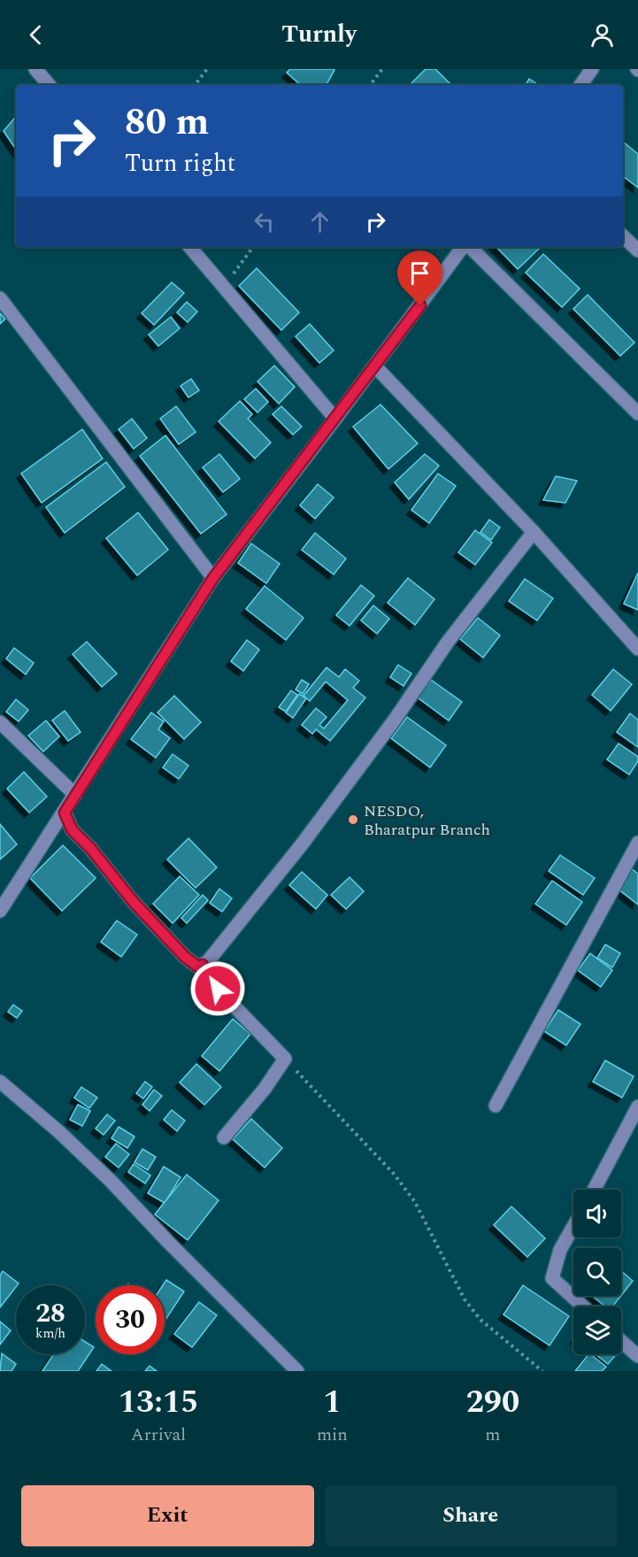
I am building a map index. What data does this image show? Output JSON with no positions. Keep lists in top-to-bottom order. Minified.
{"places":["NESDO, Bharatpur Branch"],"page":{"header":"Turnly","turn":["80 m","Turn right"],"speed":"28 km/h","limit":"30","eta":["13:15","Arrival","1","min","290","m"],"buttons":["Exit","Share"]}}
